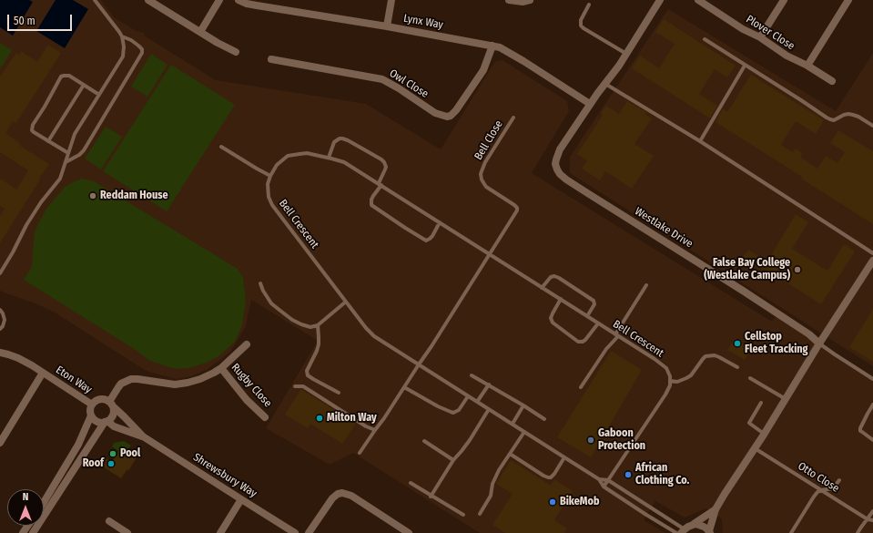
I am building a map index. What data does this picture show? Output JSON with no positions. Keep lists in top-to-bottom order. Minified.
{"streets":{"street":["Lynx Way","Plover Close","Owl Close","Westlake Drive","Eton Way","Rugby Close","Shrewsbury Way"],"lane":["Bell Close","Bell Crescent","Otto Close"]},"crossings":[["Lynx Way","Owl Close"],["Lynx Way","Westlake Drive"],["Bell Close","Bell Crescent"],["Eton Way","Rugby Close"]],"places":["Reddam House","False Bay College (Westlake Campus)","Cellstop Fleet Tracking","Milton Way","Gaboon Protection","Pool","Roof","African Clothing Co.","BikeMob"],"scale_bar":"50 m","north":"top"}
